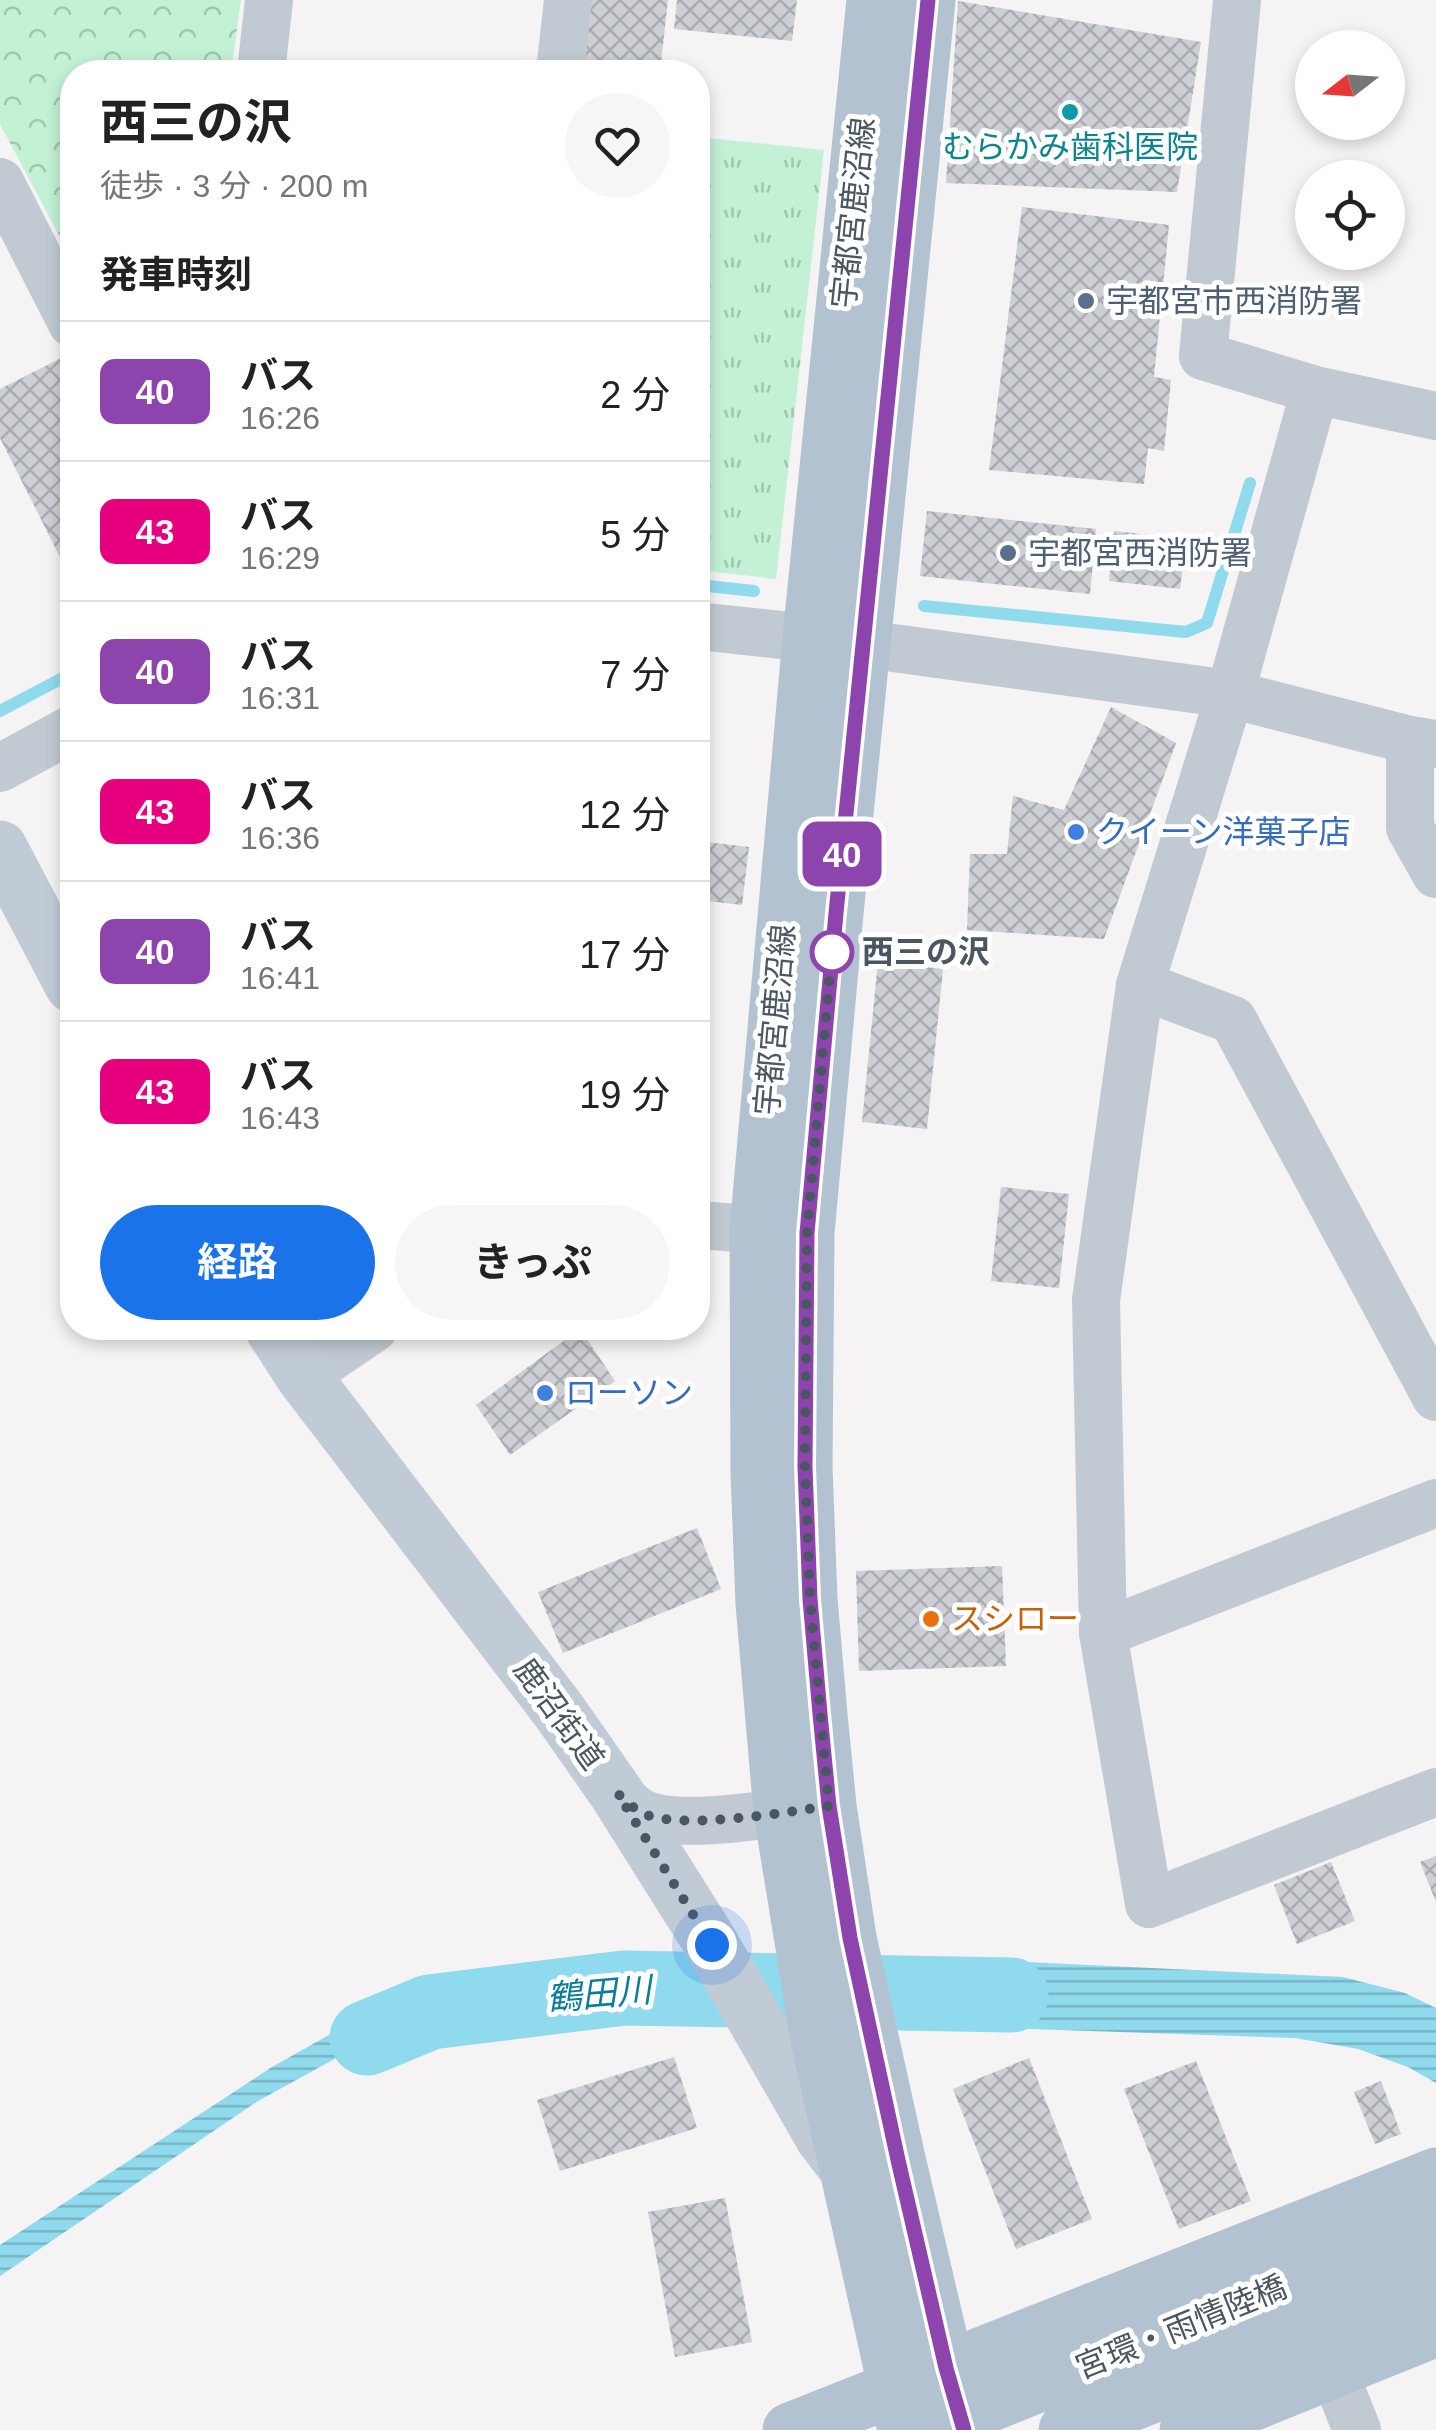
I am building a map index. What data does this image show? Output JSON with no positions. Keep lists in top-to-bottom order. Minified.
{"streets":{"main road":["宇都宮鹿沼線","鹿沼街道","宮環・雨情陸橋"]},"crossings":[["宇都宮鹿沼線","鹿沼街道"]],"water":["鶴田川"],"places":["むらかみ歯科医院","宇都宮市西消防署","宇都宮西消防署","クイーン洋菓子店","西三の沢","ローソン","スシロー"],"lines":["bus line 40"],"north":"left","page":{"on_map":"40","heading":[["西三の沢","徒歩 · 3 分 · 200 m"],"発車時刻"],"list":[{"mark":"40","name":"バス","note":"16:26","value":"2 分"},{"mark":"43","name":"バス","note":"16:29","value":"5 分"},{"mark":"40","name":"バス","note":"16:31","value":"7 分"},{"mark":"43","name":"バス","note":"16:36","value":"12 分"},{"mark":"40","name":"バス","note":"16:41","value":"17 分"},{"mark":"43","name":"バス","note":"16:43","value":"19 分"}],"buttons":["経路","きっぷ"]}}
